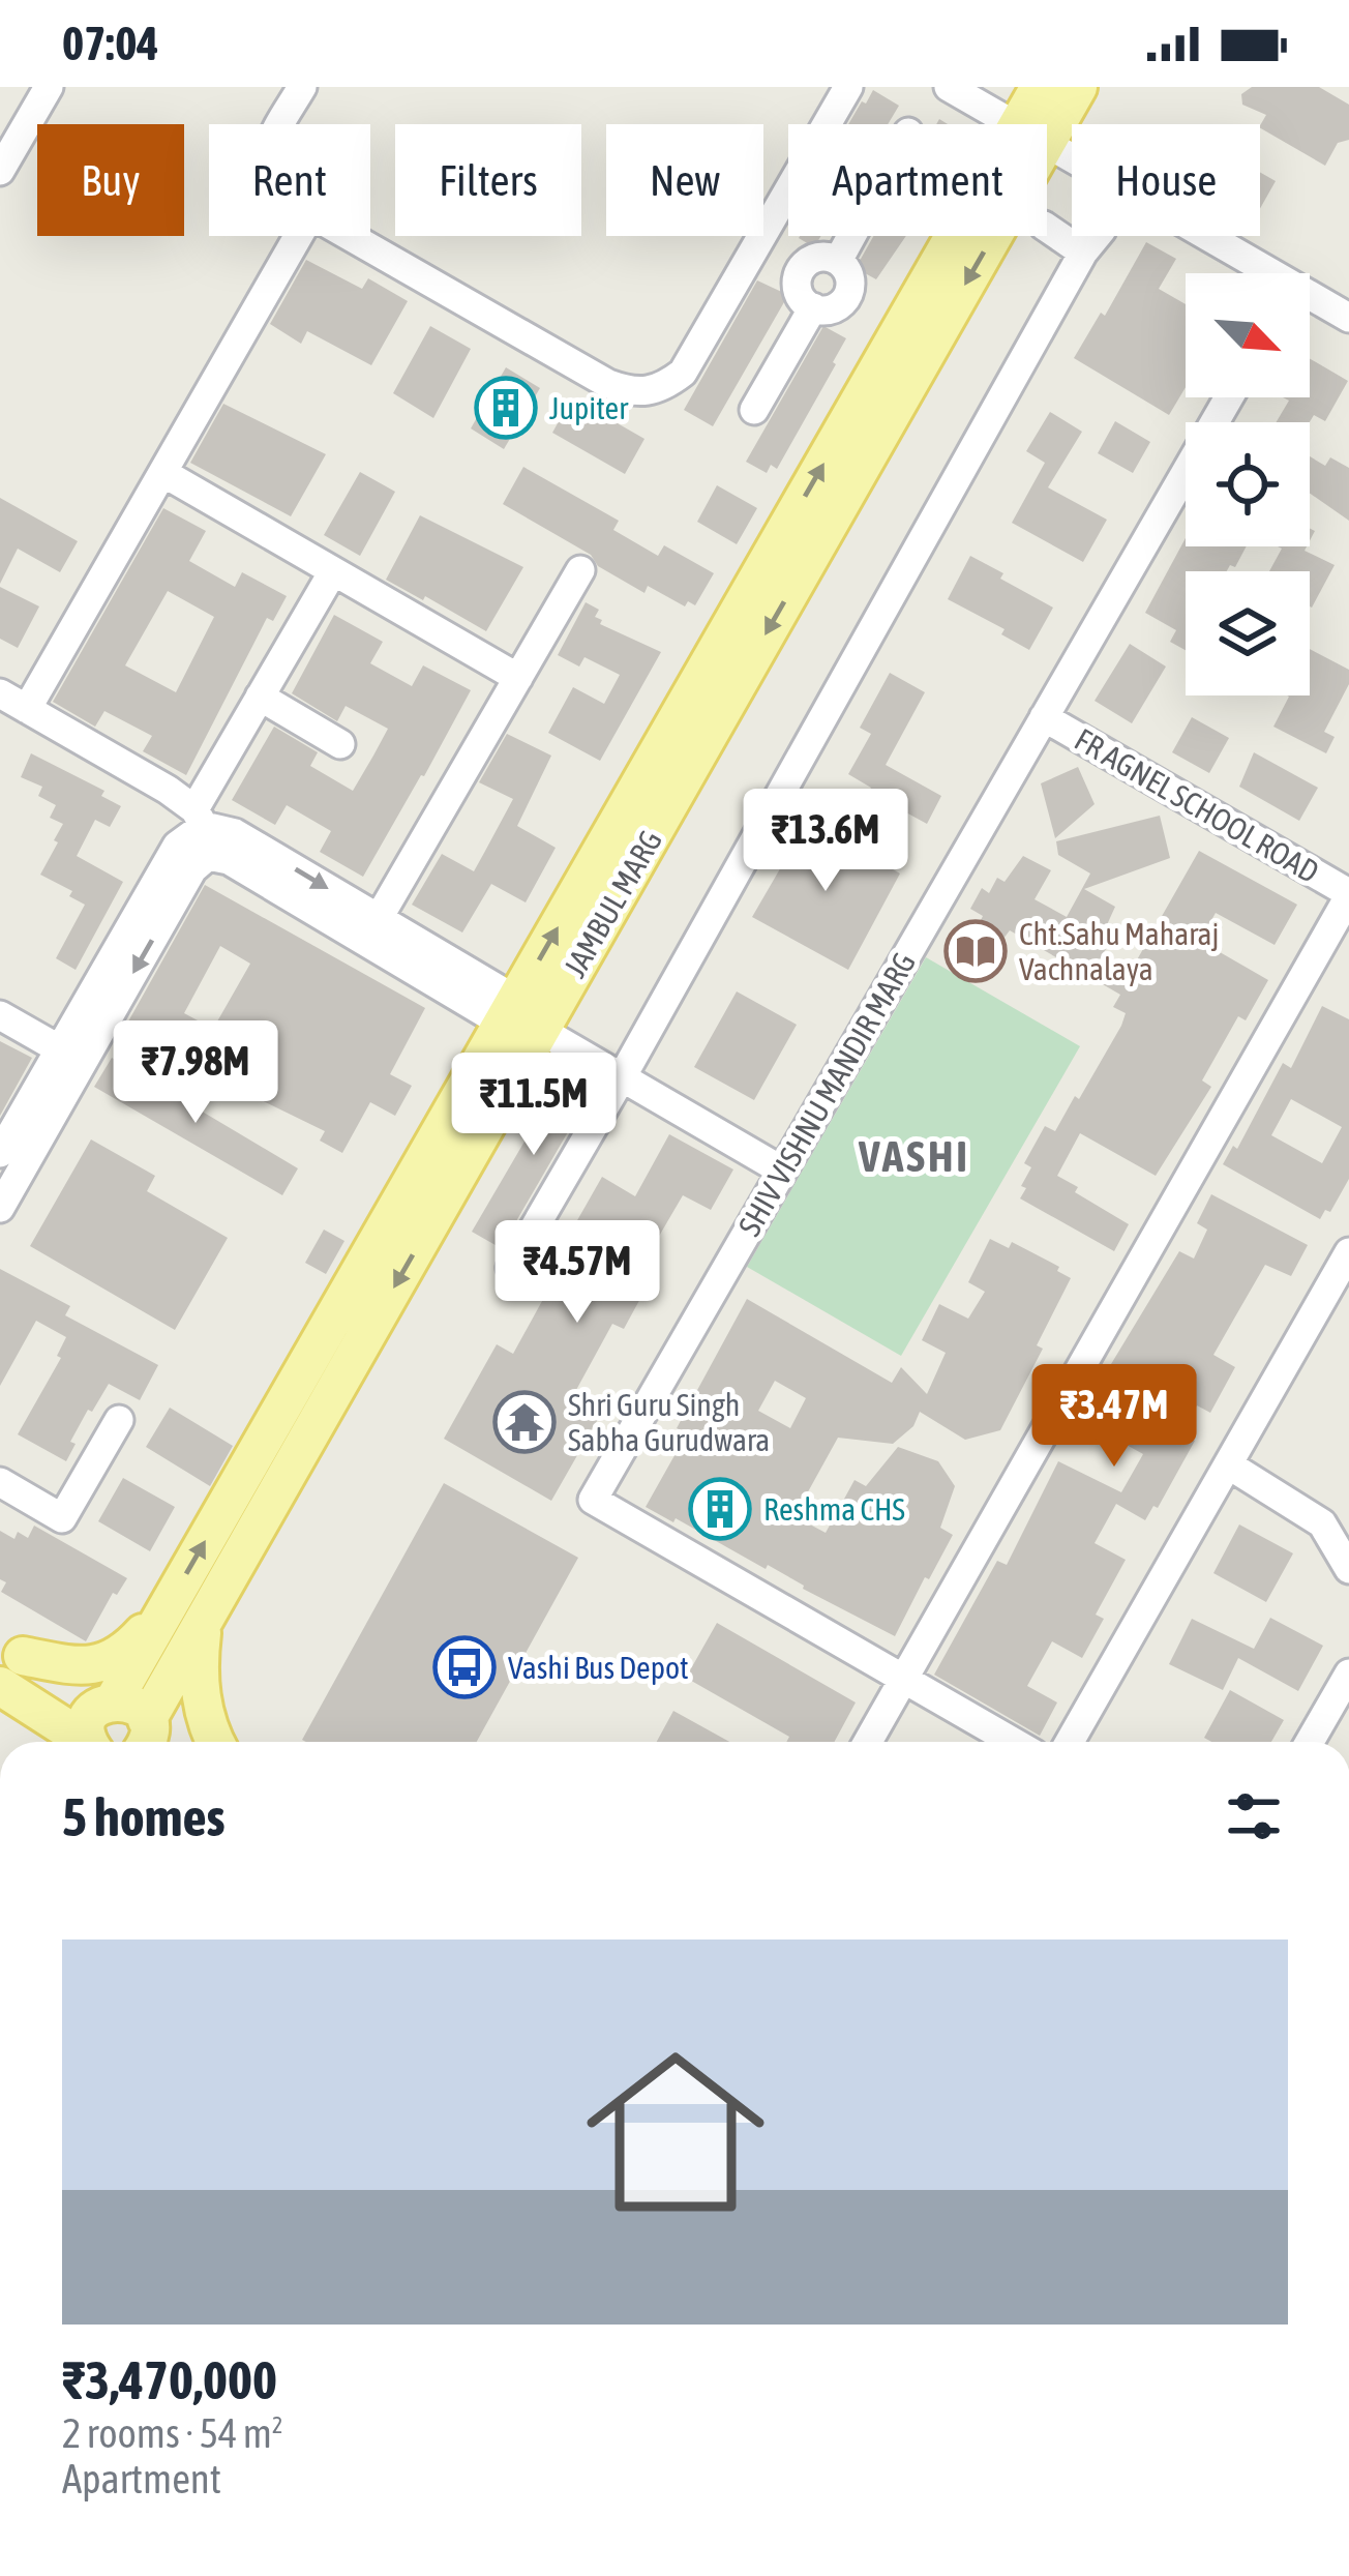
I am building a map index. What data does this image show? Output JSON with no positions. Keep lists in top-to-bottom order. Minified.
{"streets":{"main road":["JAMBUL MARG"],"street":["FR AGNEL SCHOOL ROAD","SHIV VISHNU MANDIR MARG"]},"crossings":[["FR AGNEL SCHOOL ROAD","SHIV VISHNU MANDIR MARG"]],"districts":["VASHI"],"places":{"building":["Jupiter","Reshma CHS"],"library":["Cht.Sahu Maharaj Vachnalaya"],"temple":["Shri Guru Singh Sabha Gurudwara"],"bus stop":["Vashi Bus Depot"]},"north":"bottom right","page":{"status":"07:04","chip":["Buy","Rent","Filters","New","Apartment","House"],"price":["₹13.6M","₹7.98M","₹11.5M","₹4.57M","₹3.47M"],"heading":"5 homes","list":[{"name":"₹3,470,000","note":"2 rooms · 54 m² · Apartment"}]}}
